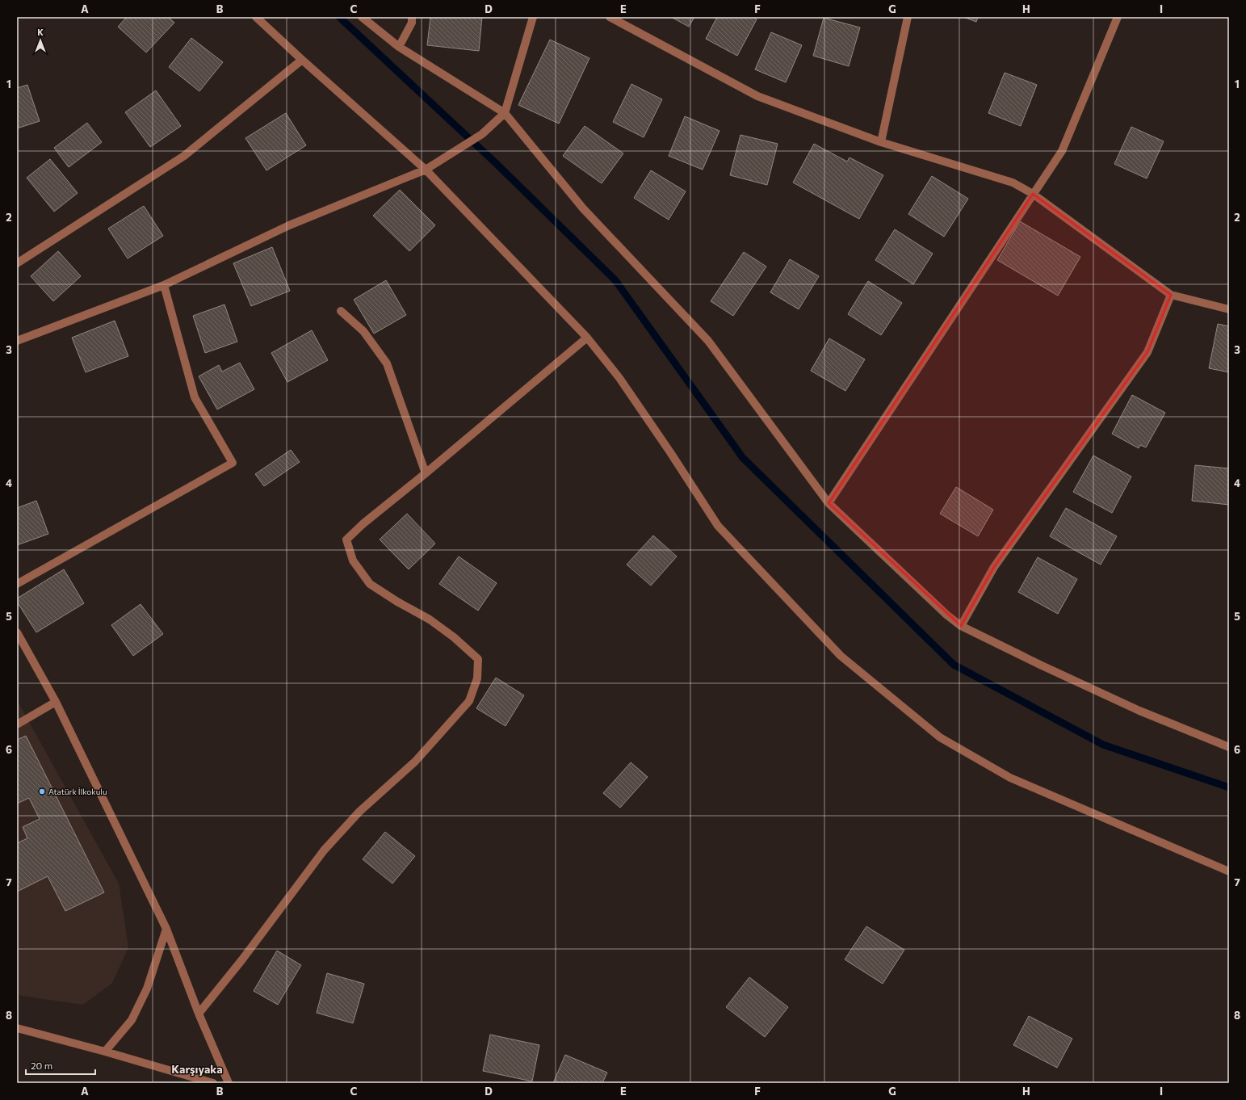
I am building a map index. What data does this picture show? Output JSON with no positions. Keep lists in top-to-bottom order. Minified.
{"districts":["Karşıyaka"],"places":["Atatürk İlkokulu"],"scale_bar":"20 m","north":"top","grid":{"columns":["A","B","C","D","E","F","G","H","I"],"rows":["1","2","3","4","5","6","7","8"]}}
